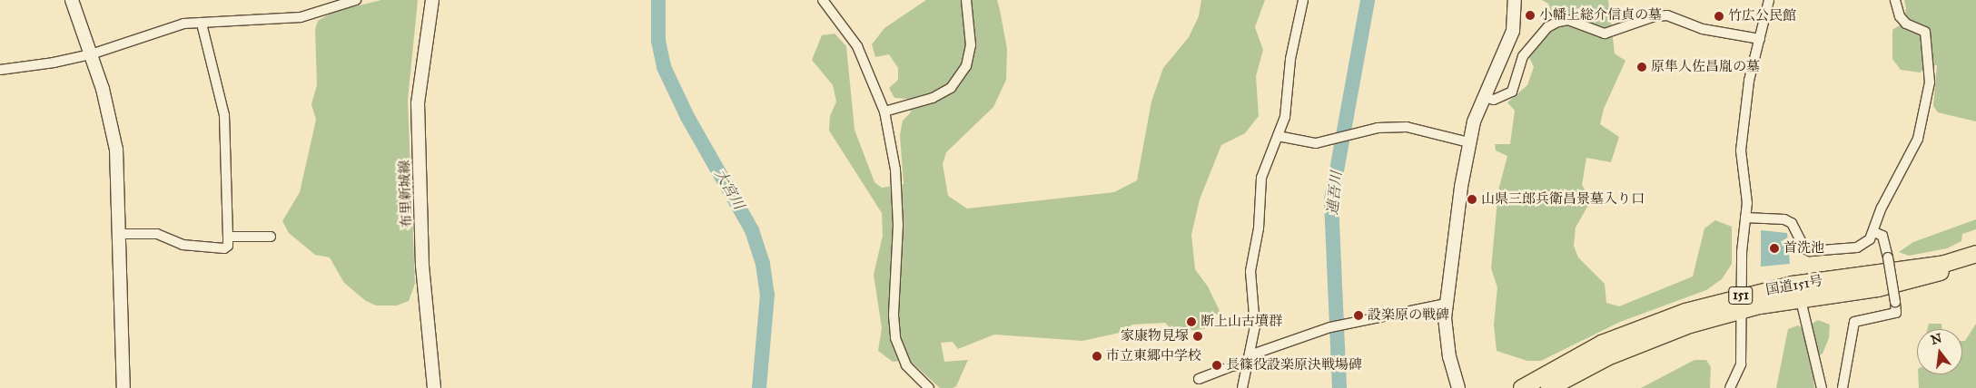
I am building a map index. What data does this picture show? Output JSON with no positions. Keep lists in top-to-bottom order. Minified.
{"streets":{"highway":["国道151号","151"],"street":["布里新城線"]},"water":["大宮川","連吾川"],"places":["小幡上総介信貞の墓","竹広公民館","原隼人佐昌胤の墓","山県三郎兵衛昌景墓入り口","首洗池","設楽原の戦碑","断上山古墳群","家康物見塚","市立東郷中学校","長篠役設楽原決戦場碑"],"north":"top"}
